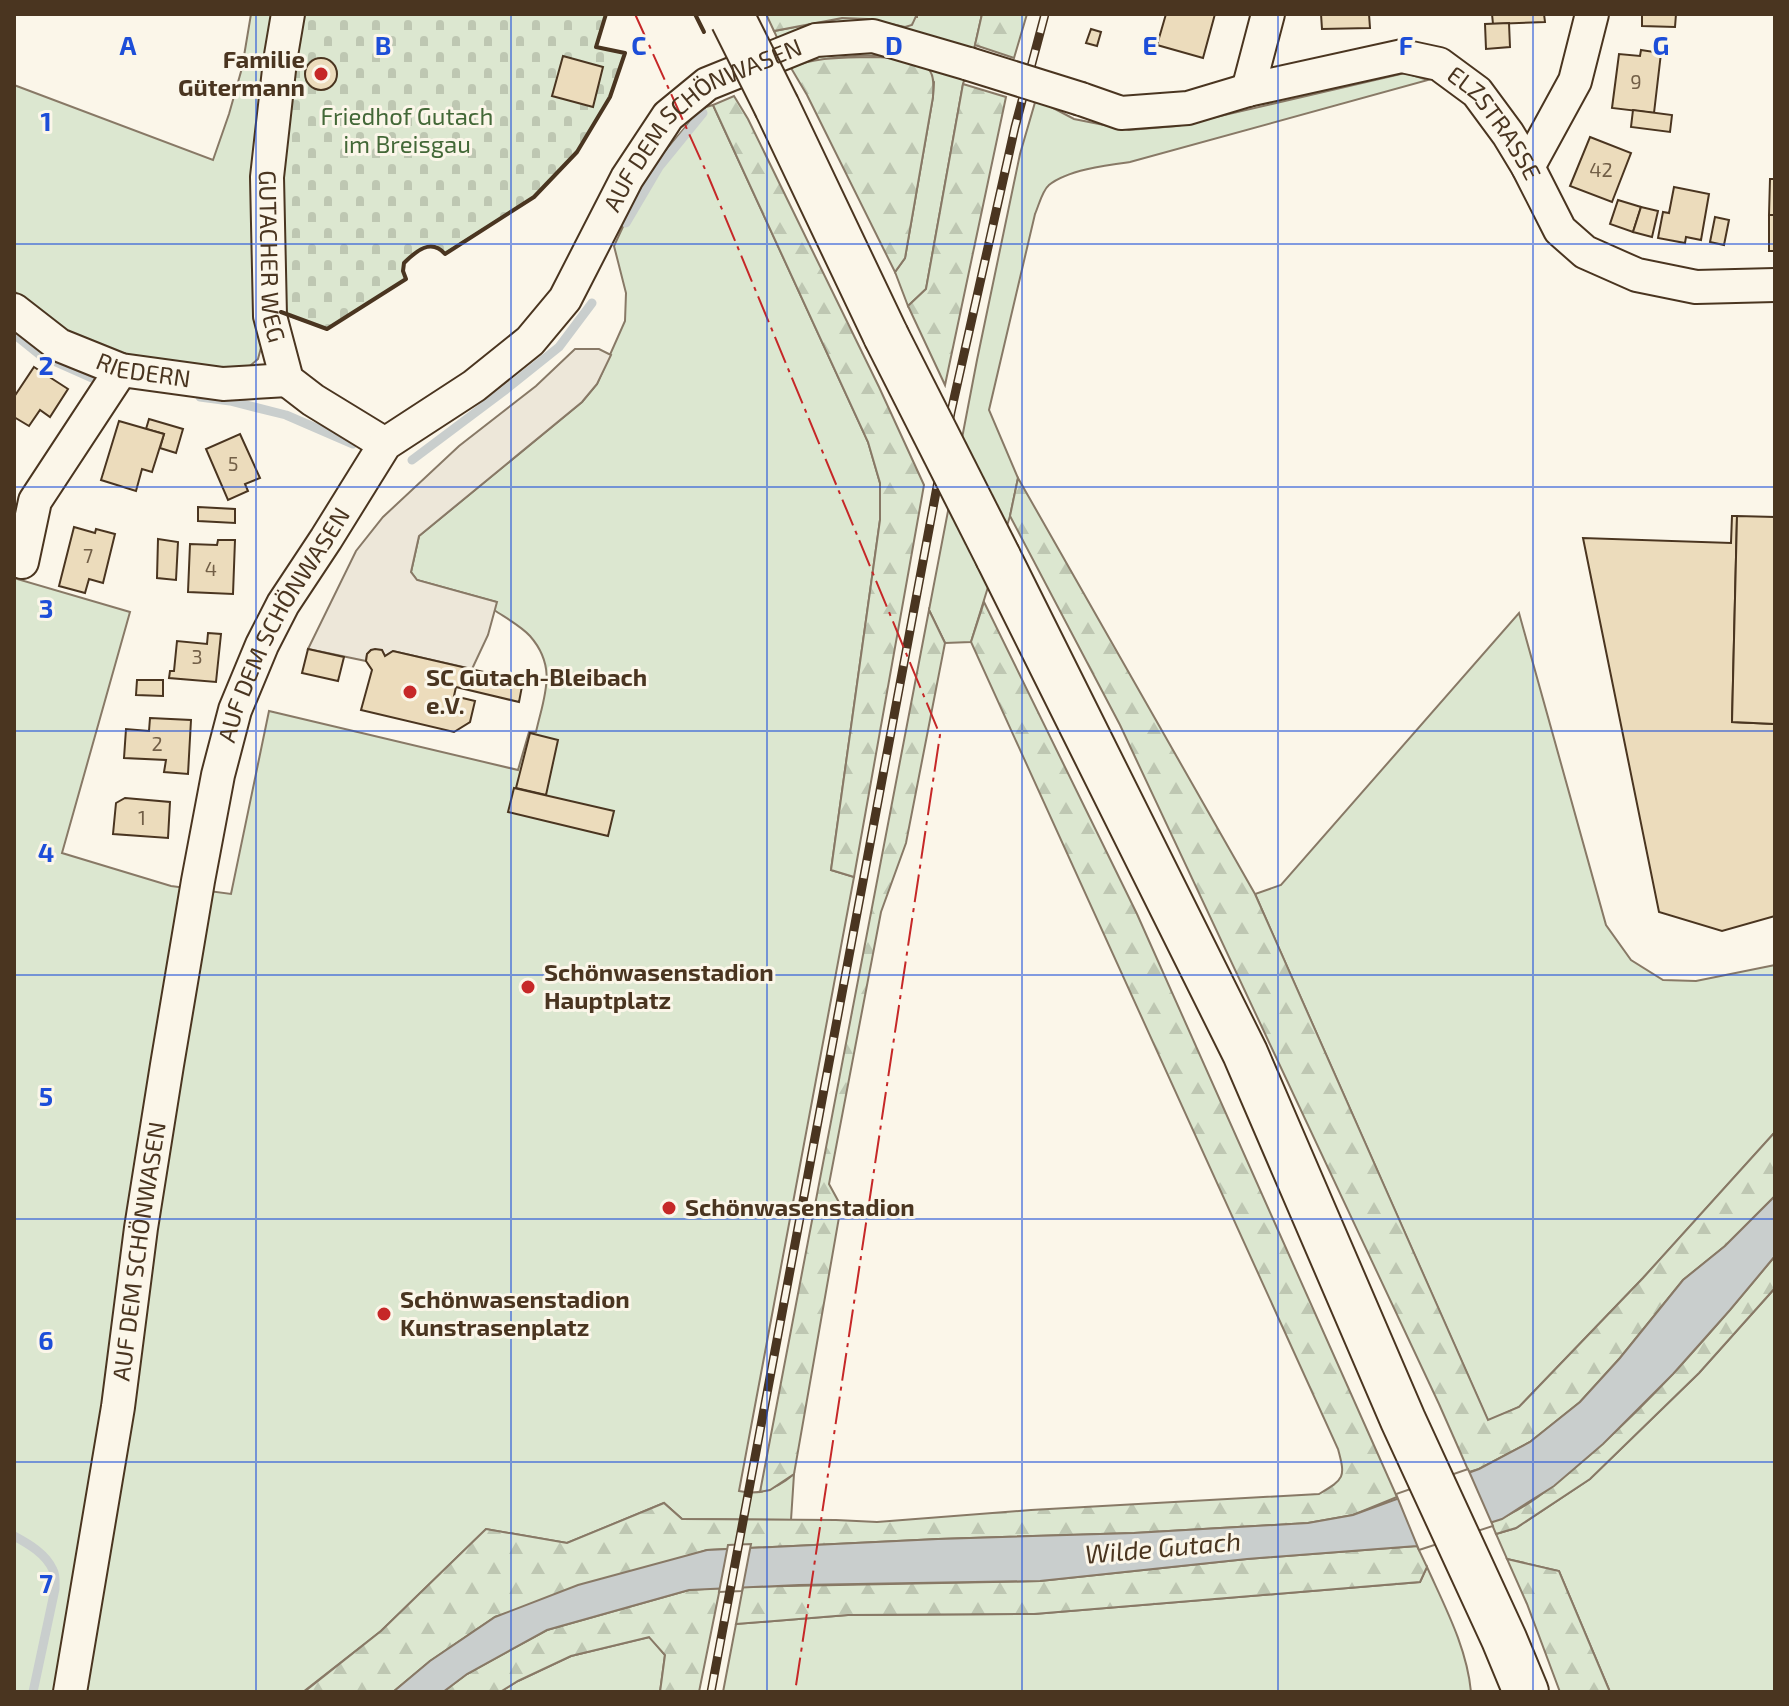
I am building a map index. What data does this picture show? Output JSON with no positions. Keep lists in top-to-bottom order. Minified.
{"streets":{"street":["ELZSTRASSE","AUF DEM SCHÖNWASEN","GUTACHER WEG","RIEDERN"]},"crossings":[["ELZSTRASSE","AUF DEM SCHÖNWASEN"],["GUTACHER WEG","RIEDERN"]],"water":["Wilde Gutach"],"parks":["Friedhof Gutach im Breisgau"],"places":["Familie Gütermann","SC Gutach-Bleibach e.V.","Schönwasenstadion Hauptplatz","Schönwasenstadion","Schönwasenstadion Kunstrasenplatz"],"house_numbers":["9","42","5","7","4","3","2","1"],"grid":{"columns":["A","B","C","D","E","F","G"],"rows":["1","2","3","4","5","6","7"]}}
